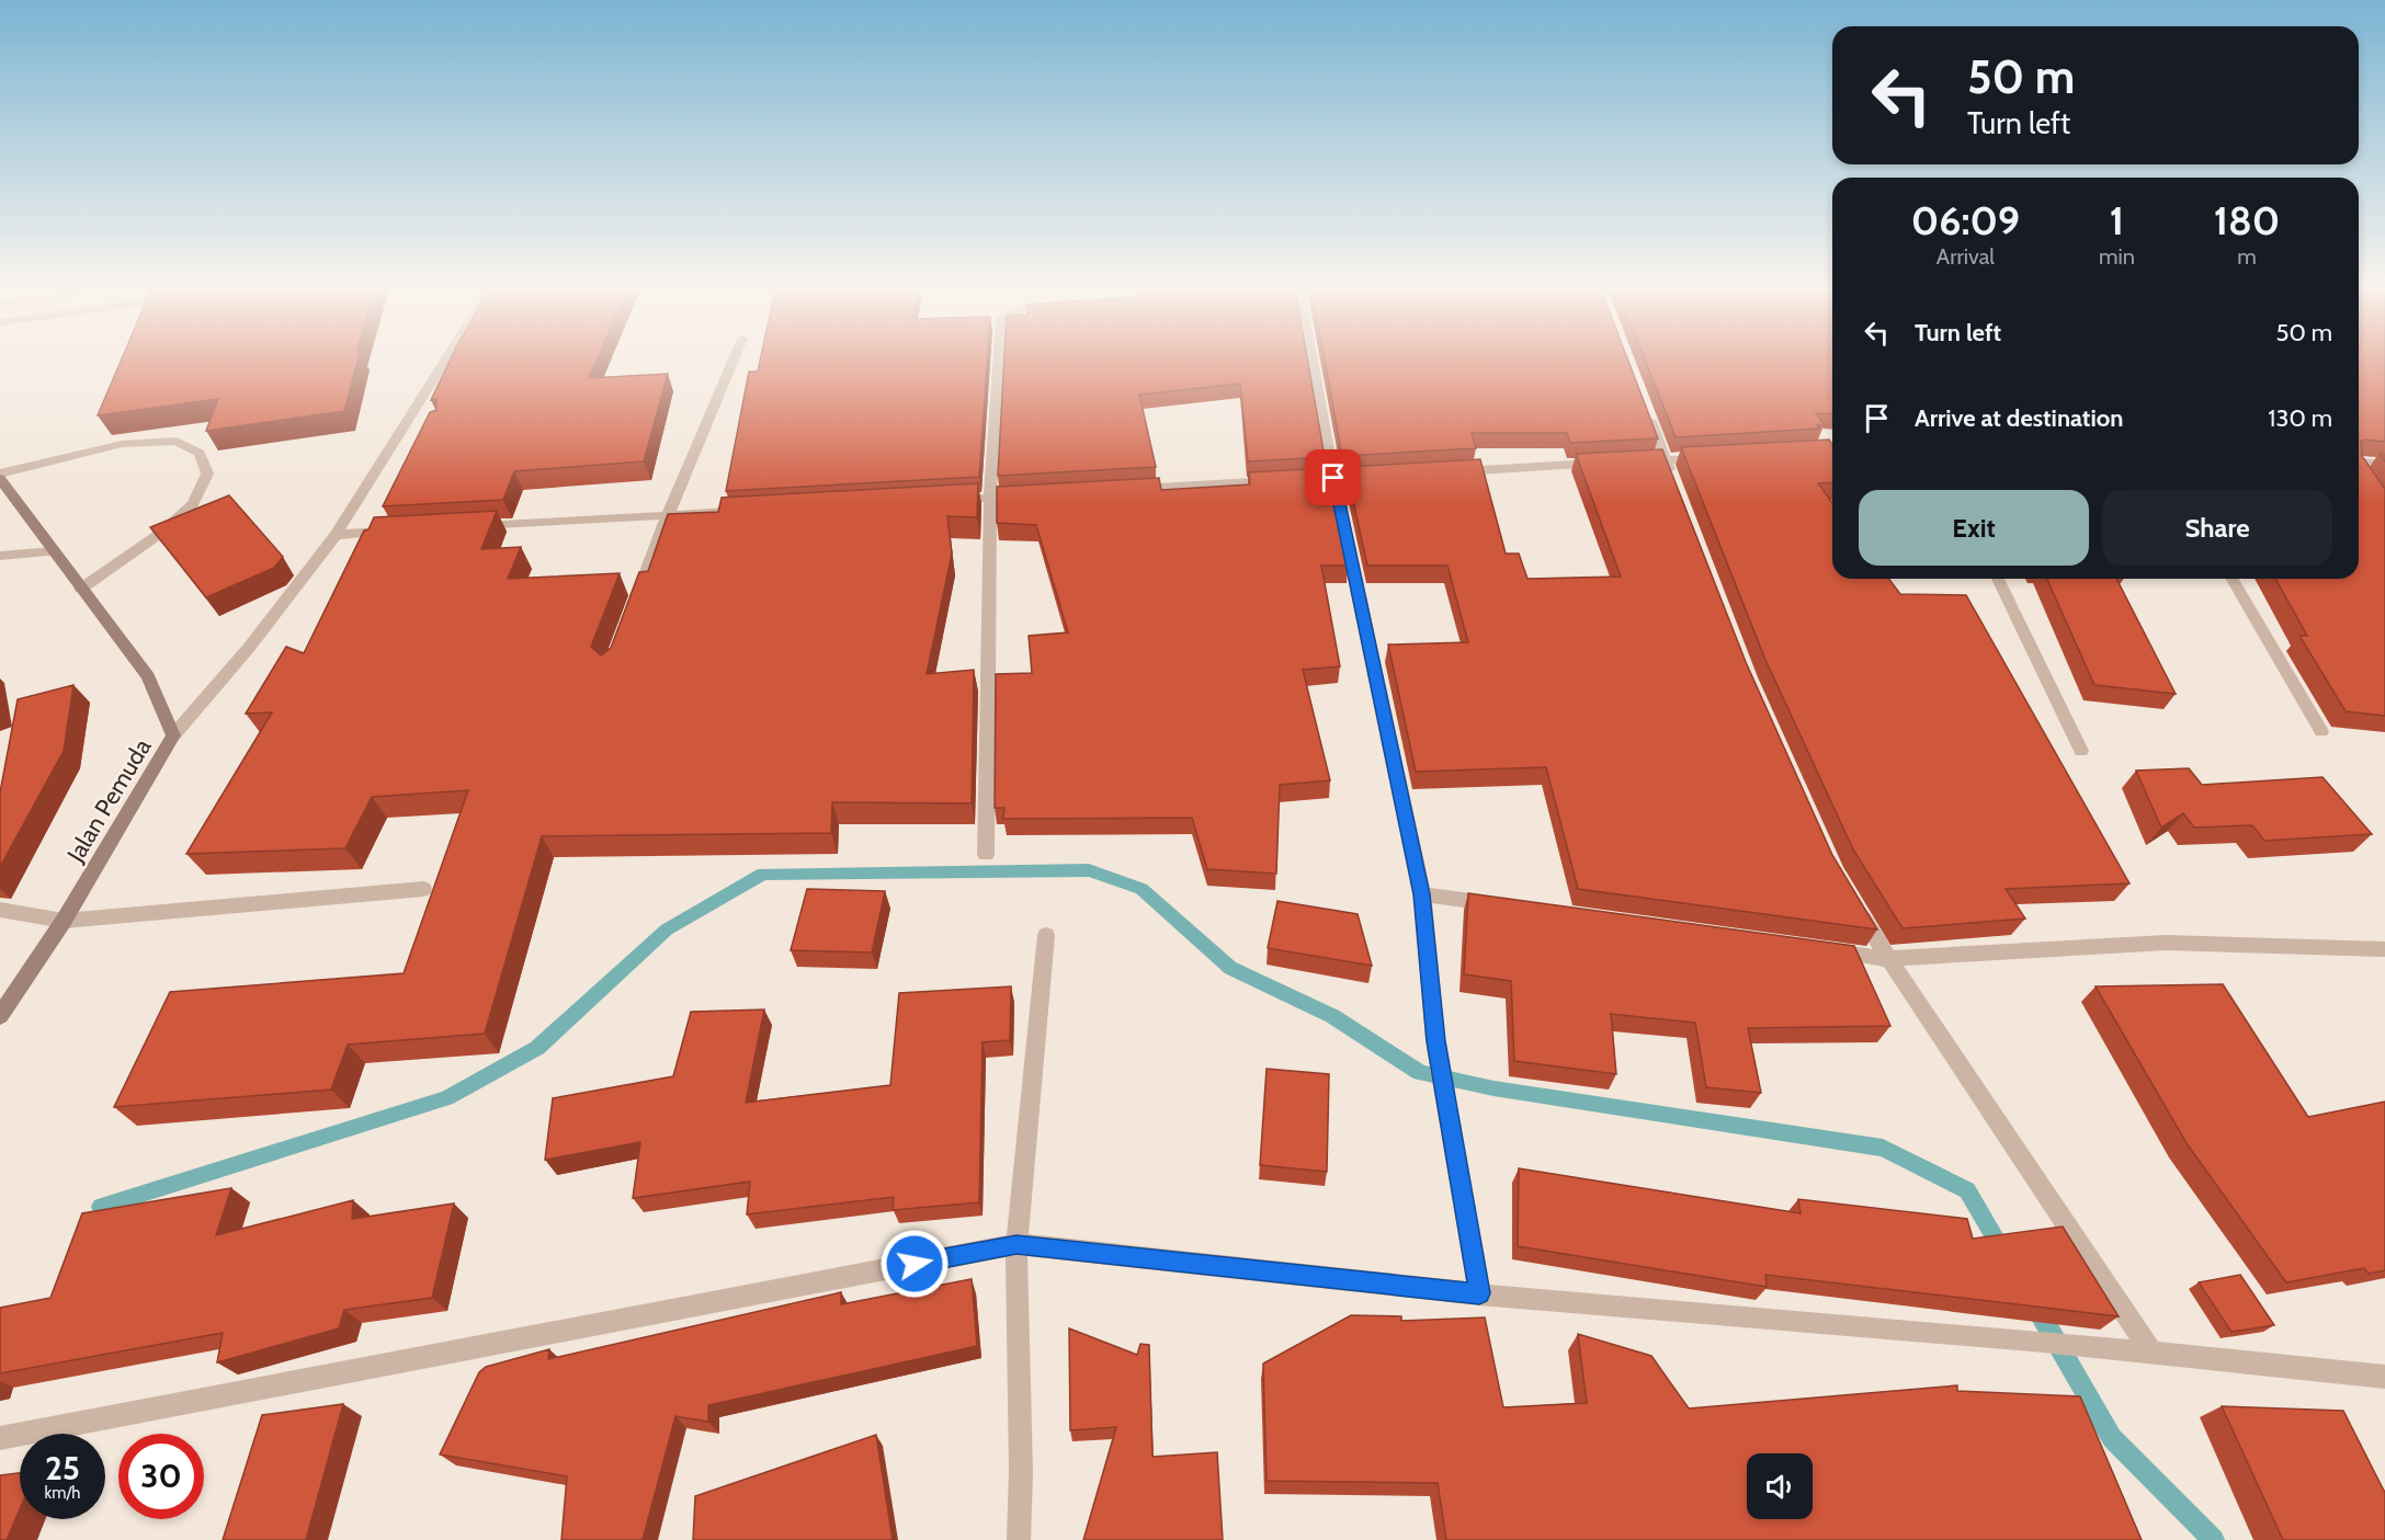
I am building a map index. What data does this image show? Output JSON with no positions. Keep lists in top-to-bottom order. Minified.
{"streets":{"main road":["Jalan Pemuda"]},"page":{"turn":["50 m","Turn left"],"eta":["06:09","Arrival","1","min","180","m"],"list":[{"name":"Turn left","value":"50 m"},{"name":"Arrive at destination","value":"130 m"}],"buttons":["Exit","Share"],"speed":"25 km/h","limit":"30"}}
